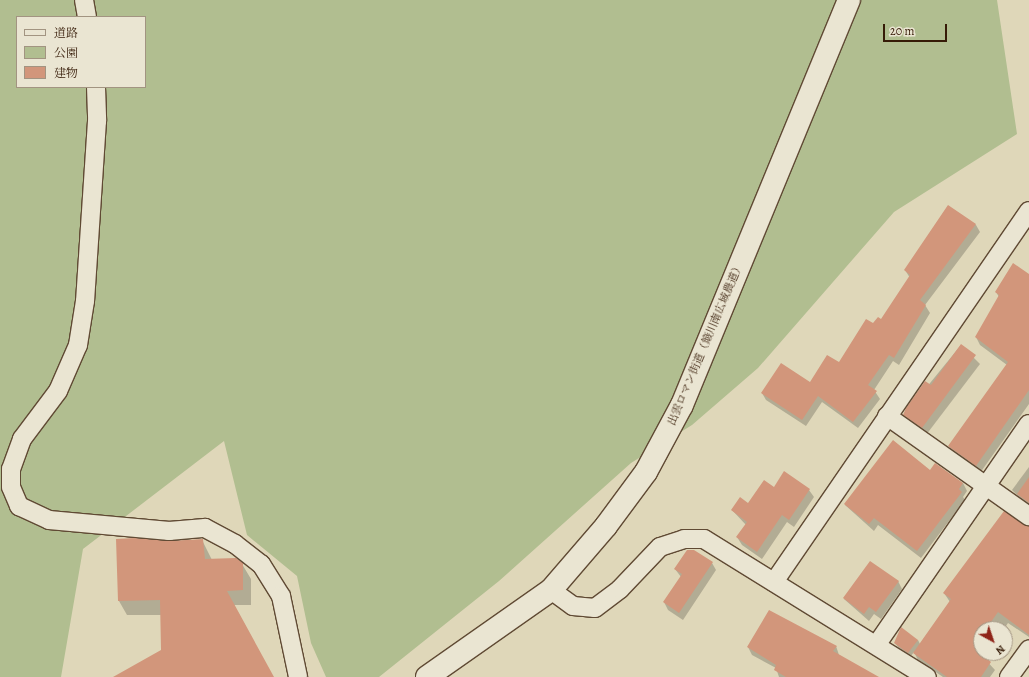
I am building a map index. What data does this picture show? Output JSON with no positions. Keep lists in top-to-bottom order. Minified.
{"streets":{"street":["出雲ロマン街道（簸川南広域農道）"]},"legend":["道路","公園","建物"],"scale_bar":"20 m","north":"bottom right"}
